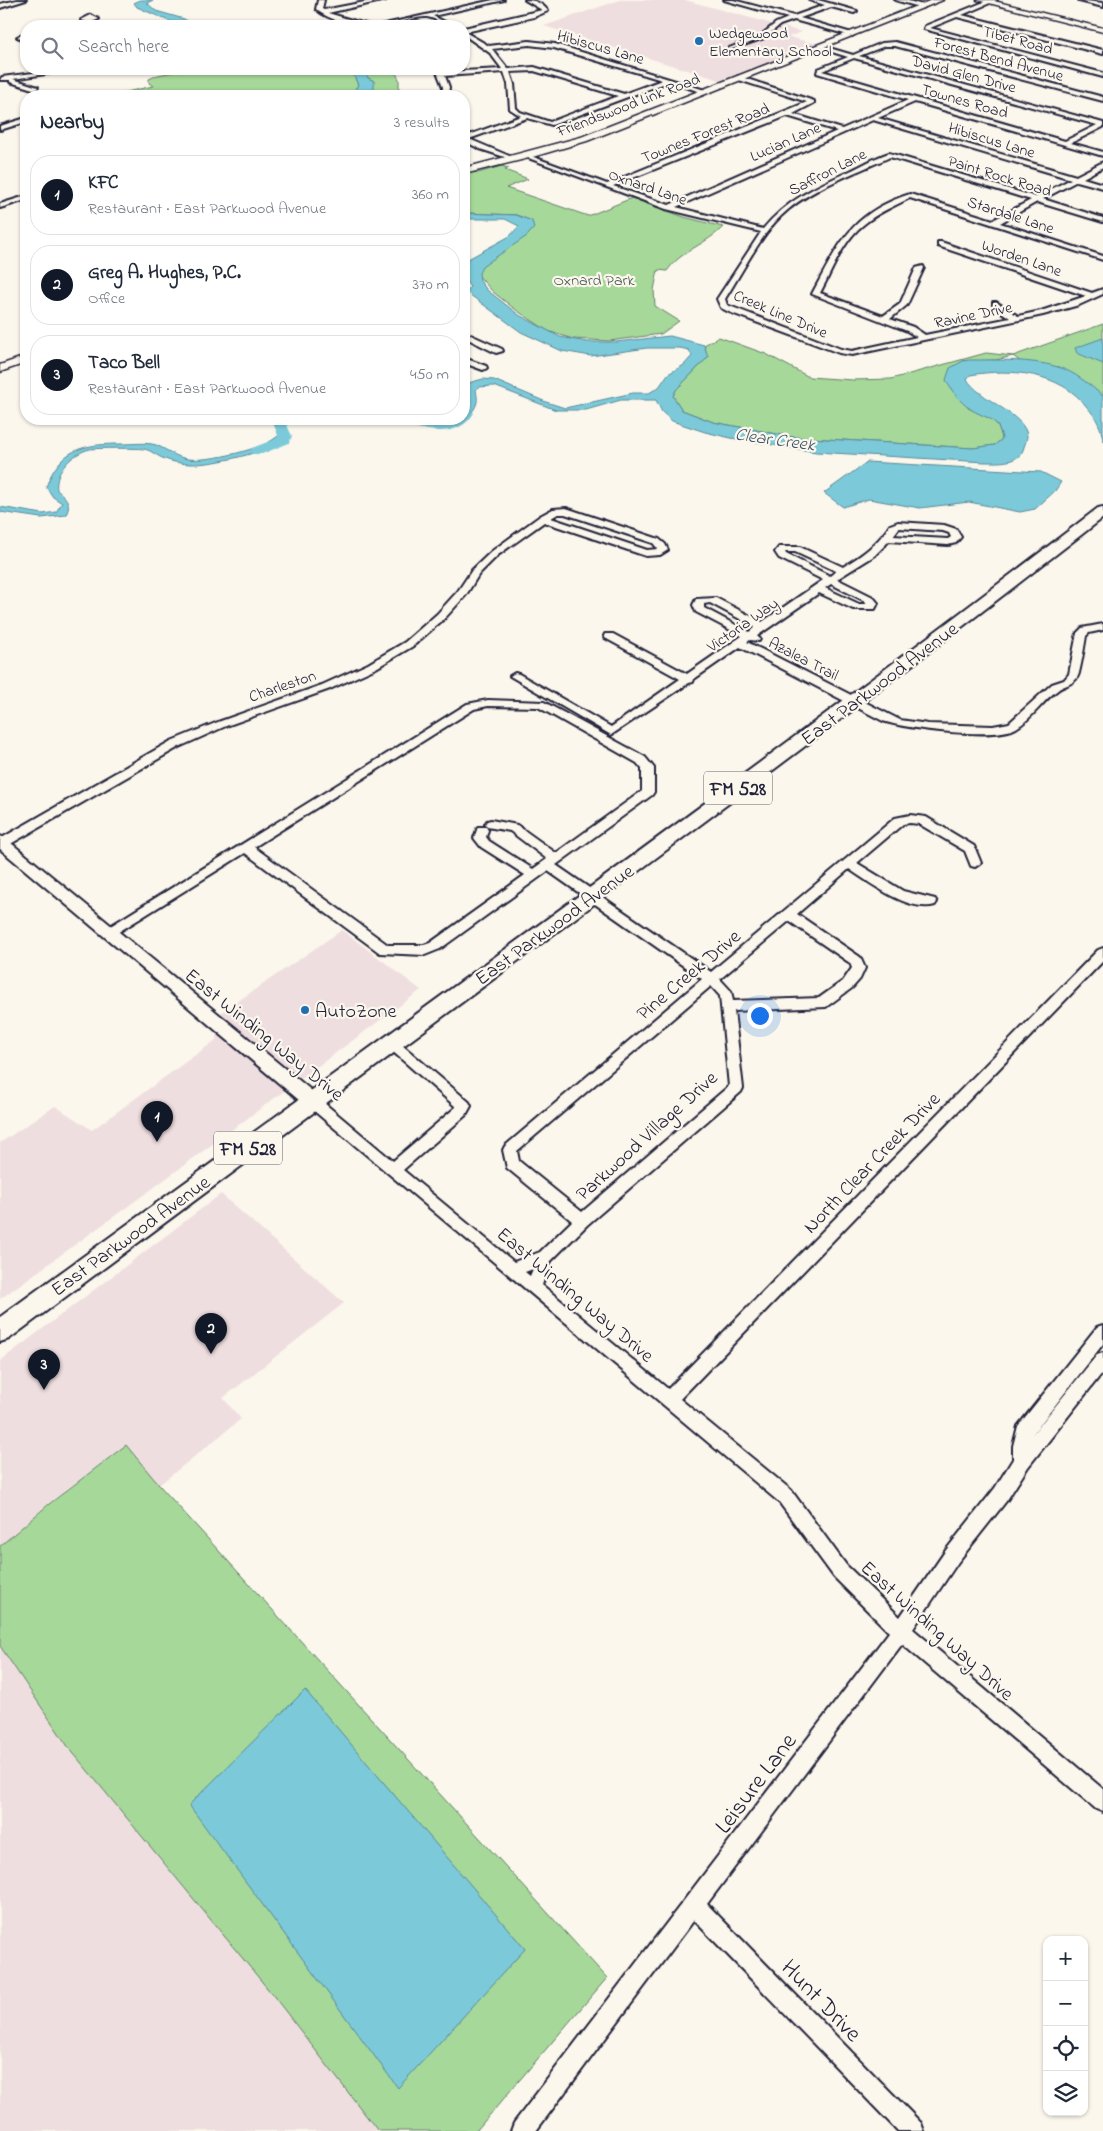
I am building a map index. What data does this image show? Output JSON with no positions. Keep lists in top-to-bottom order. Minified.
{"streets":{"main road":["Friendswood Link Road","East Parkwood Avenue","FM 528"],"street":["Tibet Road","Hibiscus Lane","Forest Bend Avenue","David Glen Drive","Townes Road","Townes Forest Road","Lucian Lane","Saffron Lane","Paint Rock Road","Oxnard Lane","Stardale Lane","Worden Lane","Creek Line Drive","Ravine Drive","Victoria Way","Azalea Trail","Charleston","Pine Creek Drive","East Winding Way Drive","Parkwood Village Drive","North Clear Creek Drive","Leisure Lane","Hunt Drive"]},"crossings":[["Hibiscus Lane","Friendswood Link Road"],["Hibiscus Lane","Lucian Lane"],["David Glen Drive","Townes Road"],["David Glen Drive","Friendswood Link Road"],["Townes Road","Lucian Lane"],["Friendswood Link Road","Townes Forest Road"],["Friendswood Link Road","Oxnard Lane"],["Townes Forest Road","Oxnard Lane"],["Lucian Lane","Oxnard Lane"],["Saffron Lane","Paint Rock Road"],["Saffron Lane","Oxnard Lane"],["Saffron Lane","Creek Line Drive"],["Worden Lane","Ravine Drive"],["Creek Line Drive","Ravine Drive"],["Victoria Way","Azalea Trail"],["Azalea Trail","East Parkwood Avenue"],["East Parkwood Avenue","East Winding Way Drive"],["Charleston","East Winding Way Drive"],["Pine Creek Drive","Parkwood Village Drive"],["East Winding Way Drive","Parkwood Village Drive"],["East Winding Way Drive","North Clear Creek Drive"],["East Winding Way Drive","Leisure Lane"],["Leisure Lane","Hunt Drive"]],"water":["Clear Creek"],"parks":["Oxnard Park"],"places":["Wedgewood Elementary School","AutoZone"],"page":{"search":"Search here","heading":["Nearby","3 results"],"list":[{"mark":"1","name":"KFC","note":"Restaurant · East Parkwood Avenue","value":"360 m"},{"mark":"2","name":"Greg A. Hughes, P.C.","note":"Office","value":"370 m"},{"mark":"3","name":"Taco Bell","note":"Restaurant · East Parkwood Avenue","value":"450 m"}],"pins":["1","2","3"],"map_buttons":["+","−"]}}
